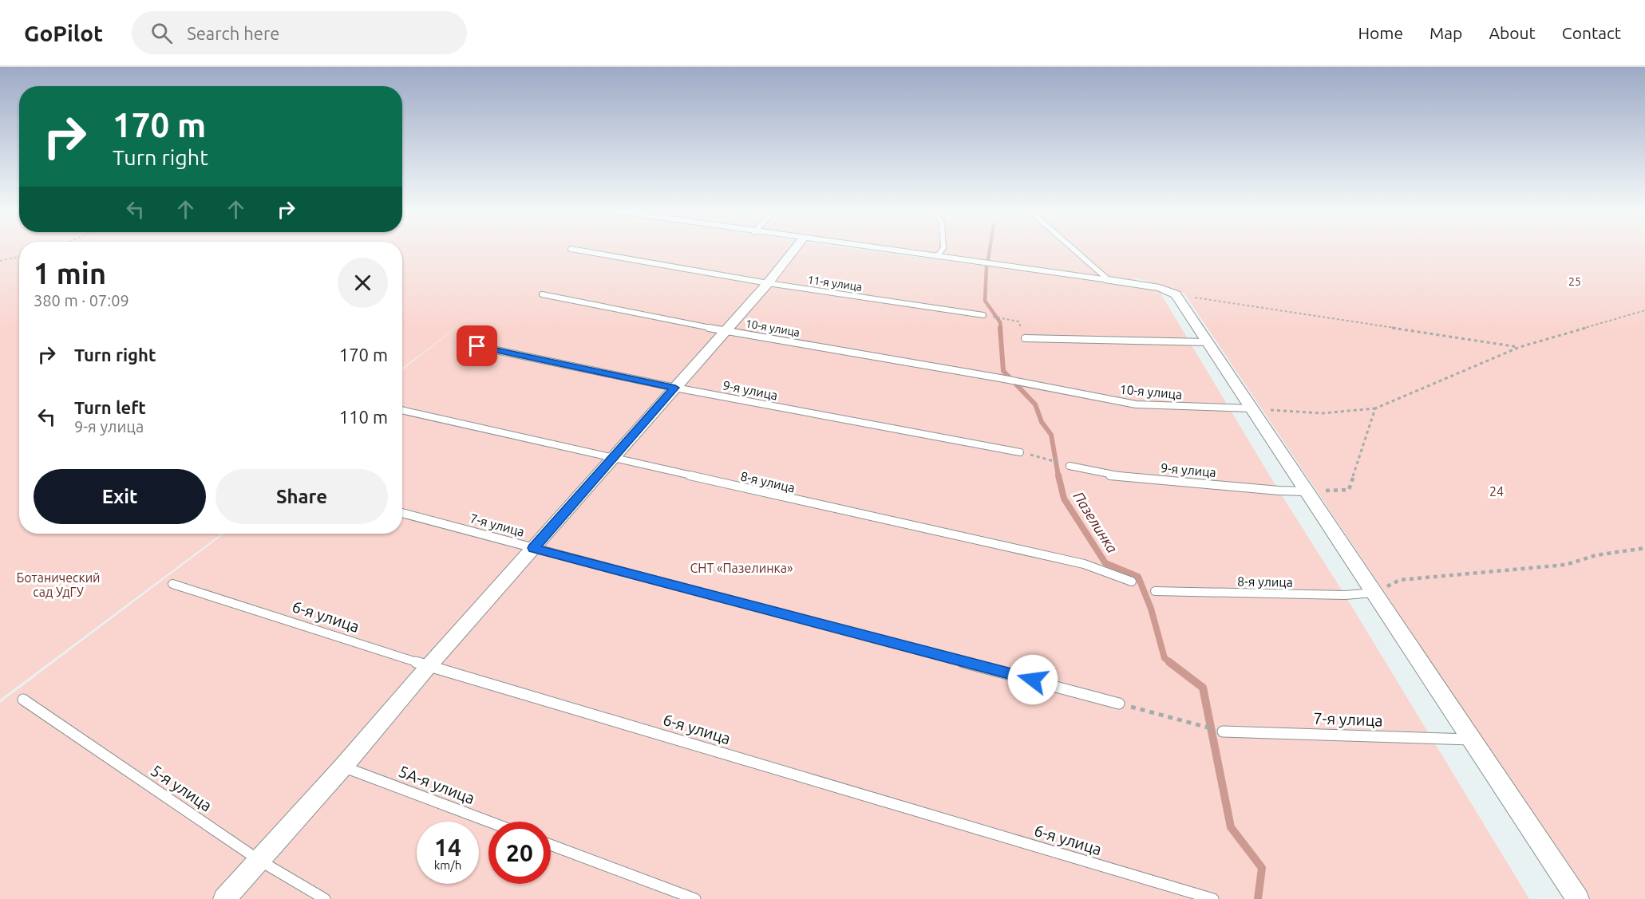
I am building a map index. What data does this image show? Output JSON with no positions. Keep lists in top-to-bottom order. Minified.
{"streets":{"lane":["11-я улица","10-я улица","9-я улица","8-я улица","7-я улица","6-я улица","5А-я улица","5-я улица"]},"water":["Пазелинка"],"parks":["25","24","СНТ «Пазелинка»","Ботанический сад УдГУ"],"page":{"header":"GoPilot","search":"Search here","nav":["Home","Map","About","Contact"],"turn":["170 m","Turn right"],"heading":["1 min","380 m · 07:09"],"list":[{"name":"Turn right","value":"170 m"},{"name":"Turn left","note":"9-я улица","value":"110 m"}],"buttons":["Exit","Share"],"speed":"14 km/h","limit":"20"}}
